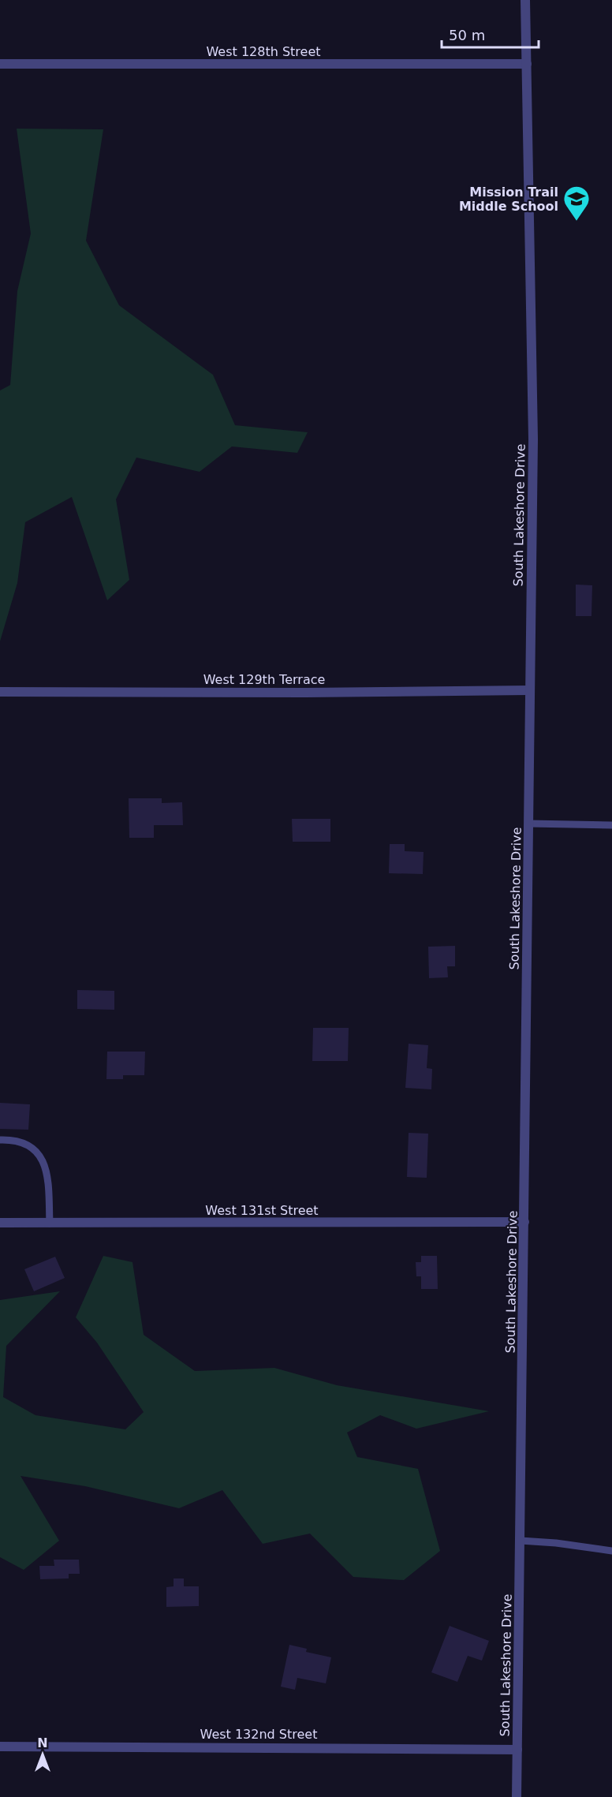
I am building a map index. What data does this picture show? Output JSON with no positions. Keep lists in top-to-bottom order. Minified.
{"streets":{"street":["West 128th Street","South Lakeshore Drive","West 129th Terrace","West 131st Street","West 132nd Street"]},"crossings":[["West 128th Street","South Lakeshore Drive"],["South Lakeshore Drive","West 129th Terrace"],["South Lakeshore Drive","West 131st Street"],["South Lakeshore Drive","West 132nd Street"]],"places":{"school or university":["Mission Trail Middle School"]},"scale_bar":"50 m","north":"top"}
